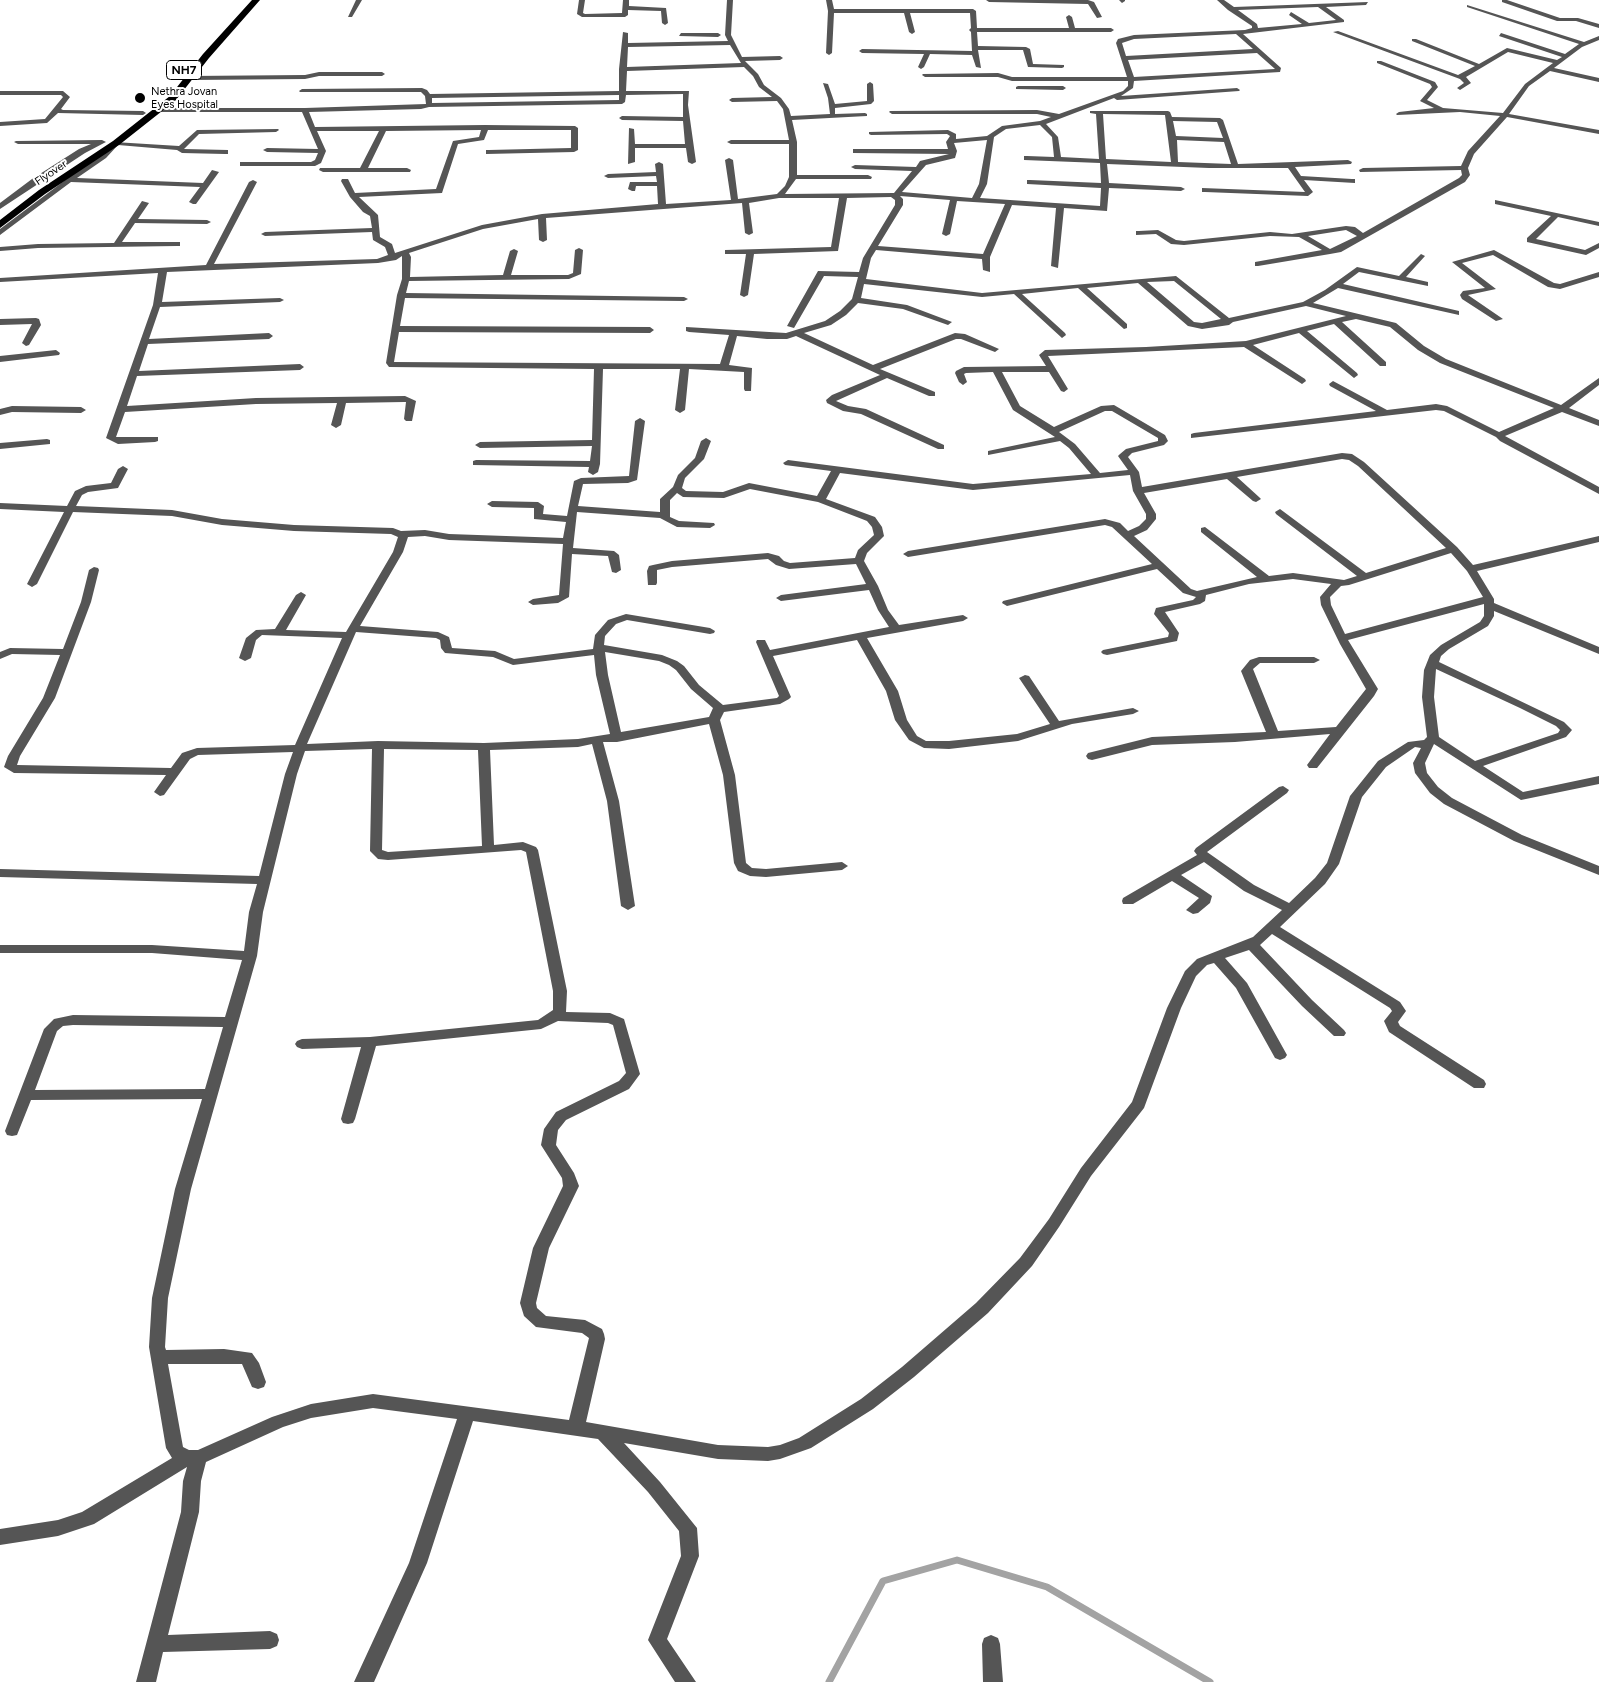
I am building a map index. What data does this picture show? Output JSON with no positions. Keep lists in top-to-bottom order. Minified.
{"streets":{"highway":["NH7","Flyover"]},"crossings":[["NH7","Flyover"]],"places":["Nethra Jovan Eyes Hospital"]}
